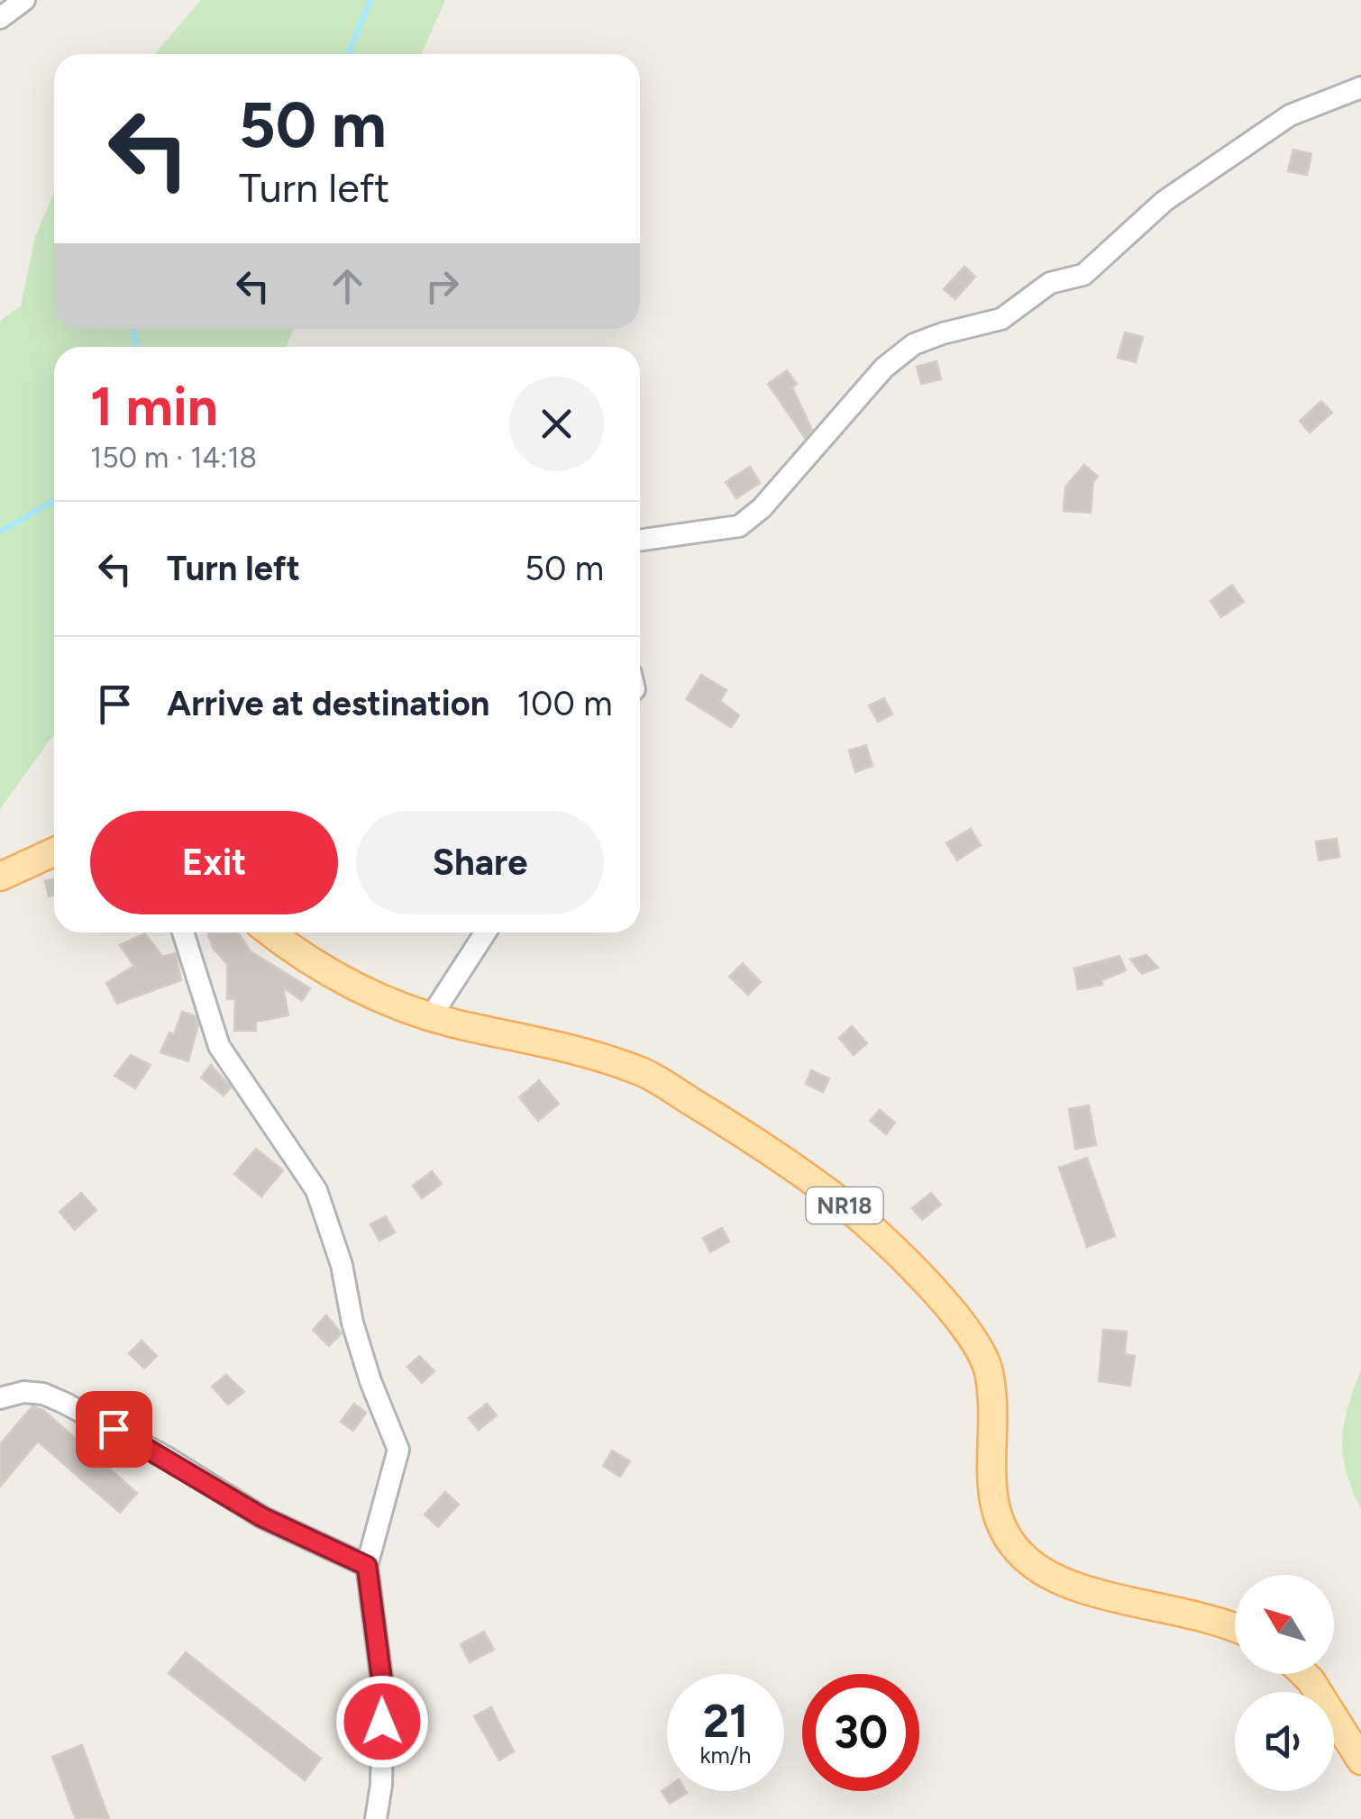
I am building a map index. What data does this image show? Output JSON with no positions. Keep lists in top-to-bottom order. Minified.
{"streets":{"main road":["NR18"]},"north":"top left","page":{"turn":["50 m","Turn left"],"heading":["1 min","150 m · 14:18"],"list":[{"name":"Turn left","value":"50 m"},{"name":"Arrive at destination","value":"100 m"}],"buttons":["Exit","Share"],"speed":"21 km/h","limit":"30"}}
